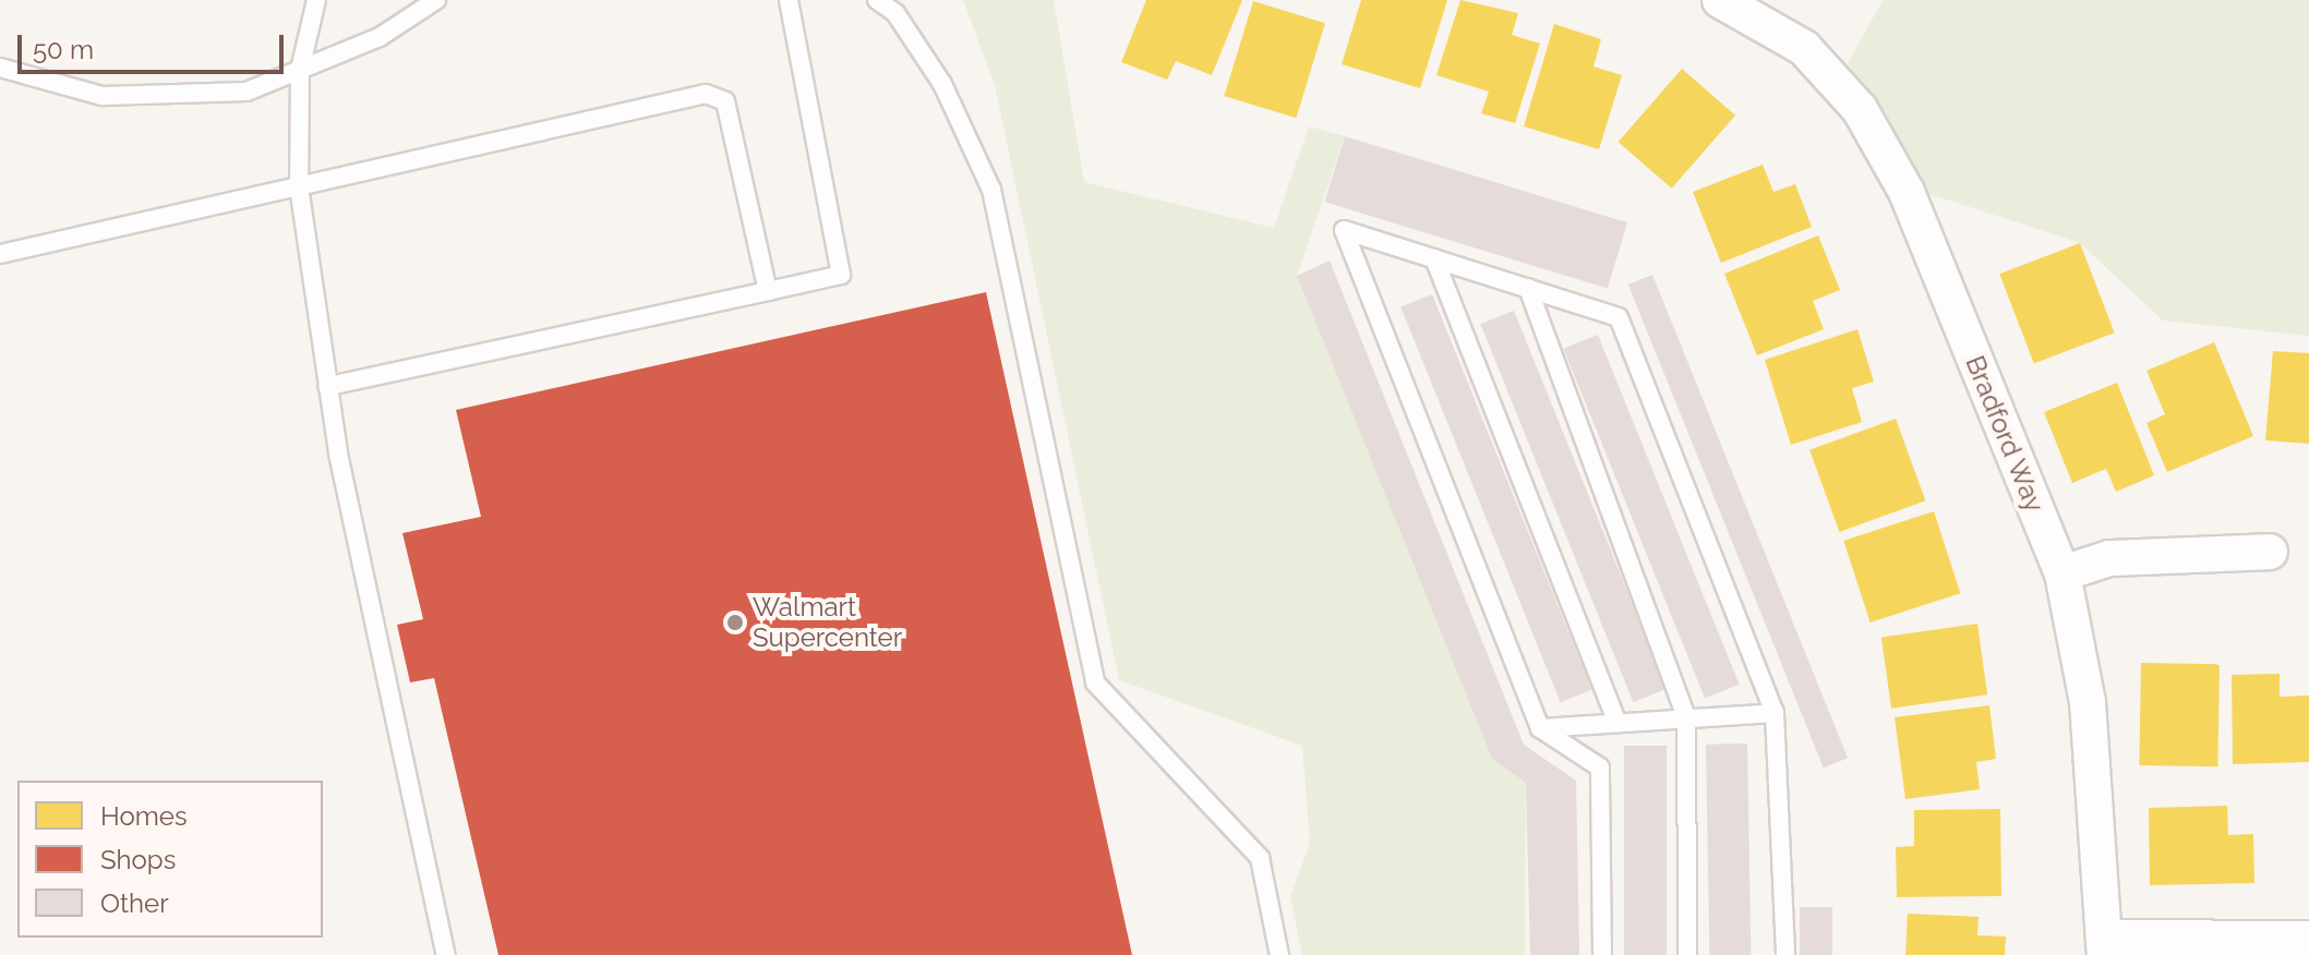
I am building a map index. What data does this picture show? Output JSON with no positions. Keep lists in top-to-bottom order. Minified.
{"streets":{"street":["Bradford Way"]},"places":["Walmart Supercenter"],"legend":["Homes","Shops","Other"],"scale_bar":"50 m"}
